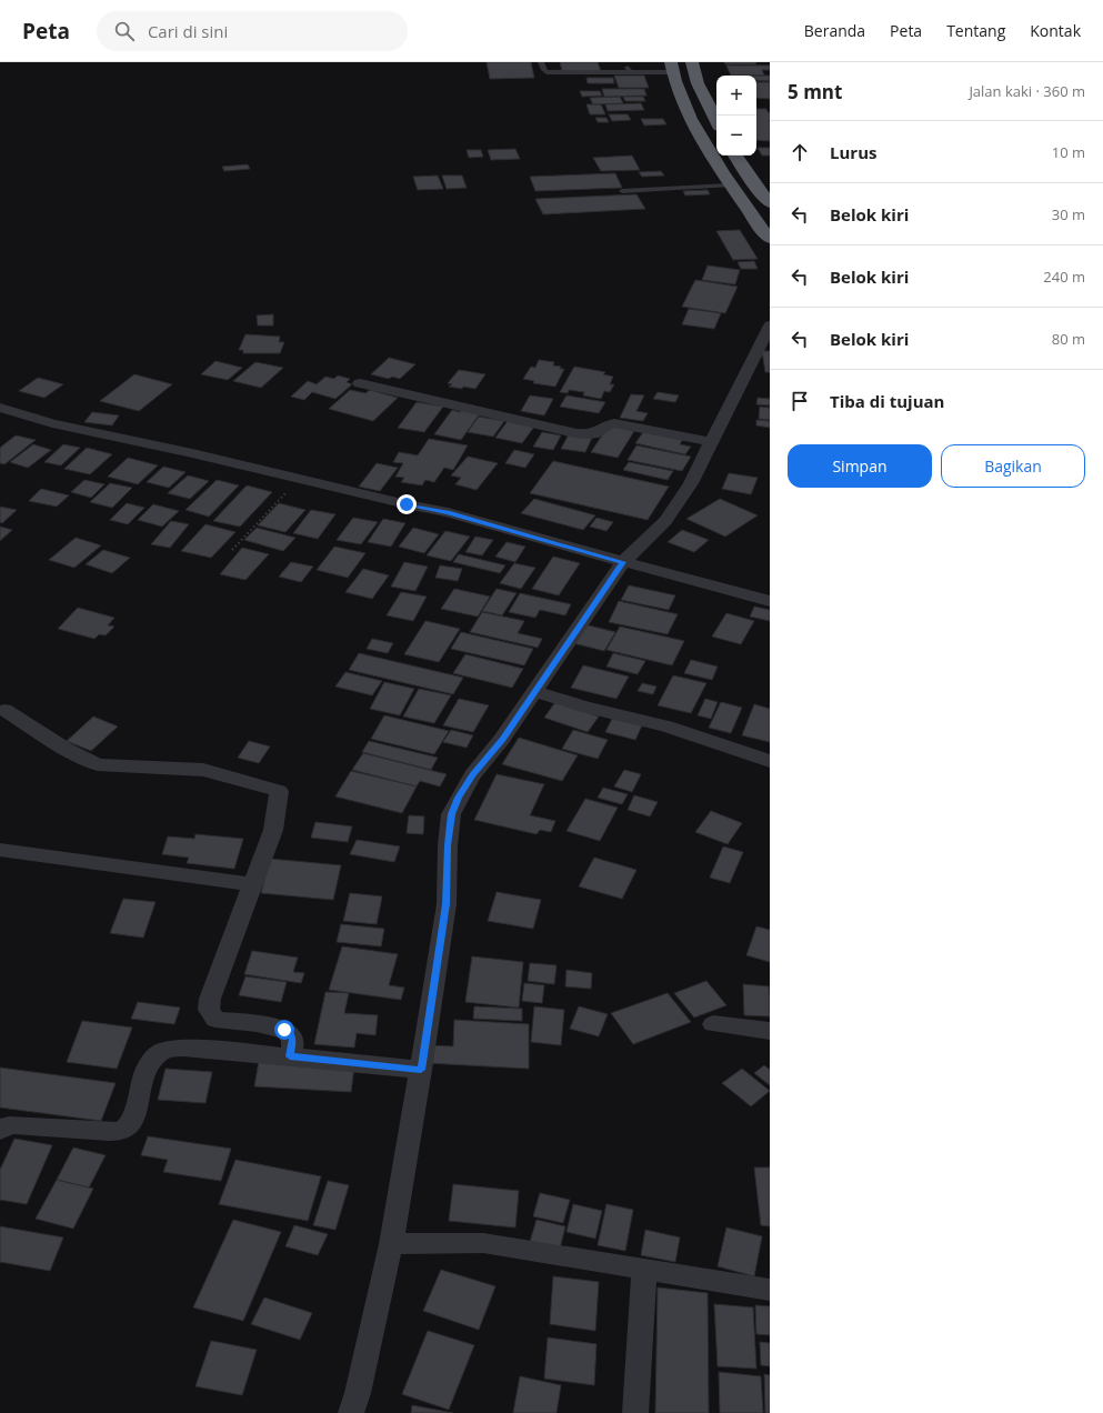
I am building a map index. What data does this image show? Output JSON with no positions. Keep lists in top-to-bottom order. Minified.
{"page":{"header":"Peta","search":"Cari di sini","nav":["Beranda","Peta","Tentang","Kontak"],"heading":["5 mnt","Jalan kaki · 360 m"],"map_buttons":["+","−"],"list":[["Lurus","10 m"],["Belok kiri","30 m"],["Belok kiri","240 m"],["Belok kiri","80 m"],"Tiba di tujuan"],"buttons":["Simpan","Bagikan"]}}
